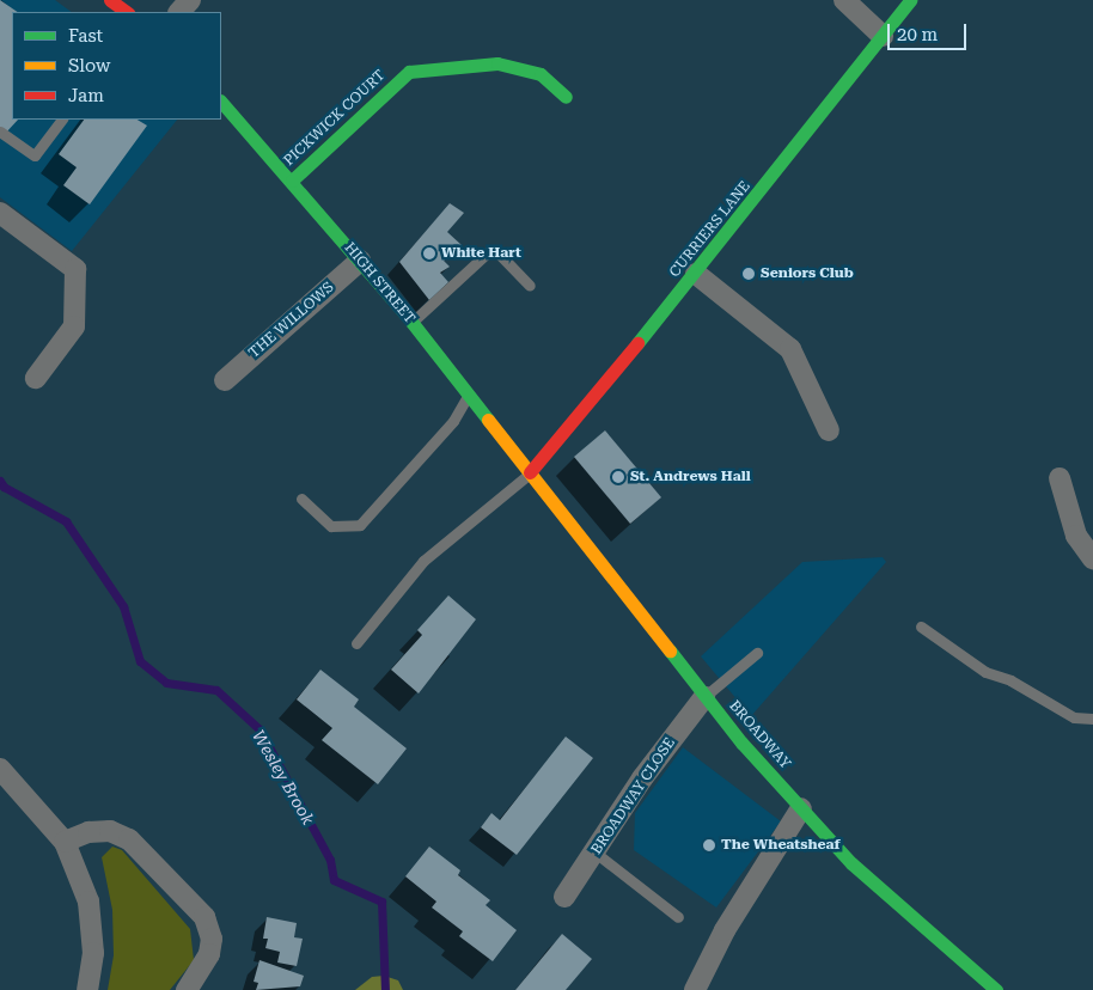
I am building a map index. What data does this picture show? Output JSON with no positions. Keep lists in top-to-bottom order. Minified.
{"streets":{"main road":["PICKWICK COURT","CURRIERS LANE","HIGH STREET","BROADWAY"],"street":["THE WILLOWS","BROADWAY CLOSE"]},"crossings":[["PICKWICK COURT","HIGH STREET"],["CURRIERS LANE","HIGH STREET"],["CURRIERS LANE","BROADWAY"],["HIGH STREET","THE WILLOWS"],["HIGH STREET","BROADWAY"],["BROADWAY","BROADWAY CLOSE"]],"water":["Wesley Brook"],"places":["White Hart","Seniors Club","St. Andrews Hall","The Wheatsheaf"],"legend":["Fast","Slow","Jam"],"scale_bar":"20 m"}
